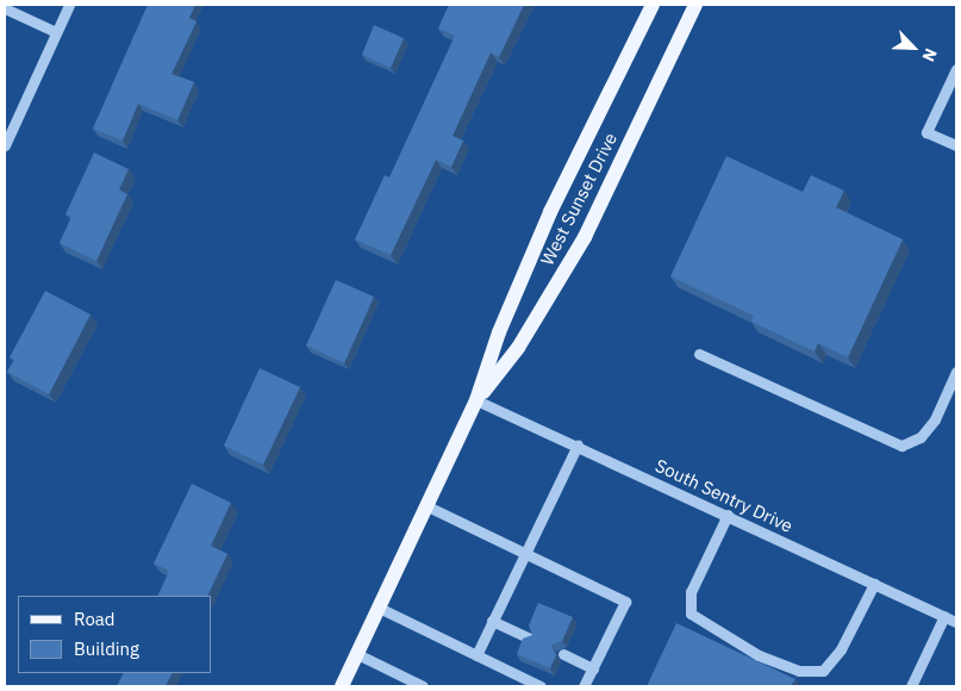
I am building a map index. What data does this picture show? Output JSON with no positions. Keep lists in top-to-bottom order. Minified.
{"streets":{"main road":["West Sunset Drive"],"street":["South Sentry Drive"]},"crossings":[["West Sunset Drive","South Sentry Drive"]],"legend":["Road","Building"],"north":"bottom right"}
